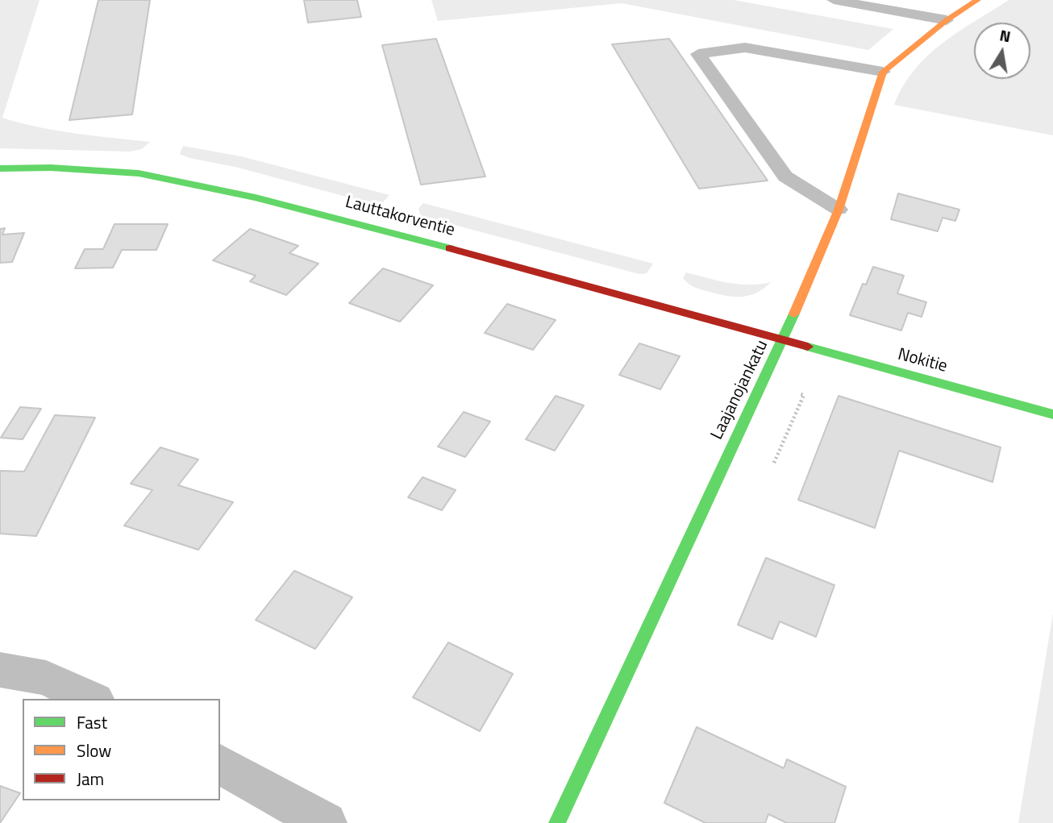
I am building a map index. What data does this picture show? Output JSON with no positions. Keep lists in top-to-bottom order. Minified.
{"streets":{"street":["Lauttakorventie","Nokitie","Laajanojankatu"]},"crossings":[["Lauttakorventie","Nokitie"],["Lauttakorventie","Laajanojankatu"],["Nokitie","Laajanojankatu"]],"legend":["Fast","Slow","Jam"],"north":"top"}
